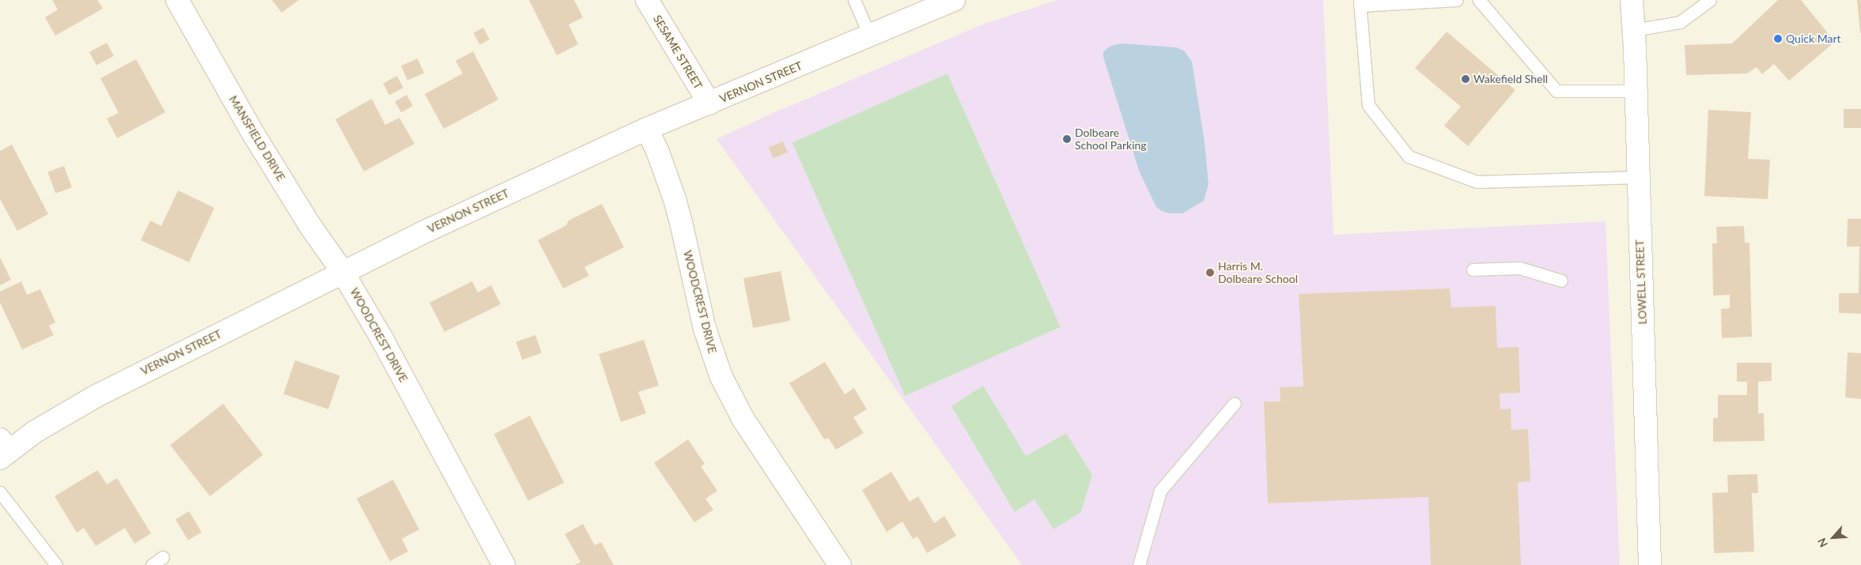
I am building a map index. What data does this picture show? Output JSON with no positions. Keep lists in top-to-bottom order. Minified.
{"streets":{"main road":["SESAME STREET","VERNON STREET","MANSFIELD DRIVE","LOWELL STREET","WOODCREST DRIVE"]},"crossings":[["SESAME STREET","VERNON STREET"],["VERNON STREET","MANSFIELD DRIVE"],["VERNON STREET","WOODCREST DRIVE"],["MANSFIELD DRIVE","WOODCREST DRIVE"]],"places":["Quick Mart","Wakefield Shell","Dolbeare School Parking","Harris M. Dolbeare School"],"north":"bottom left"}
